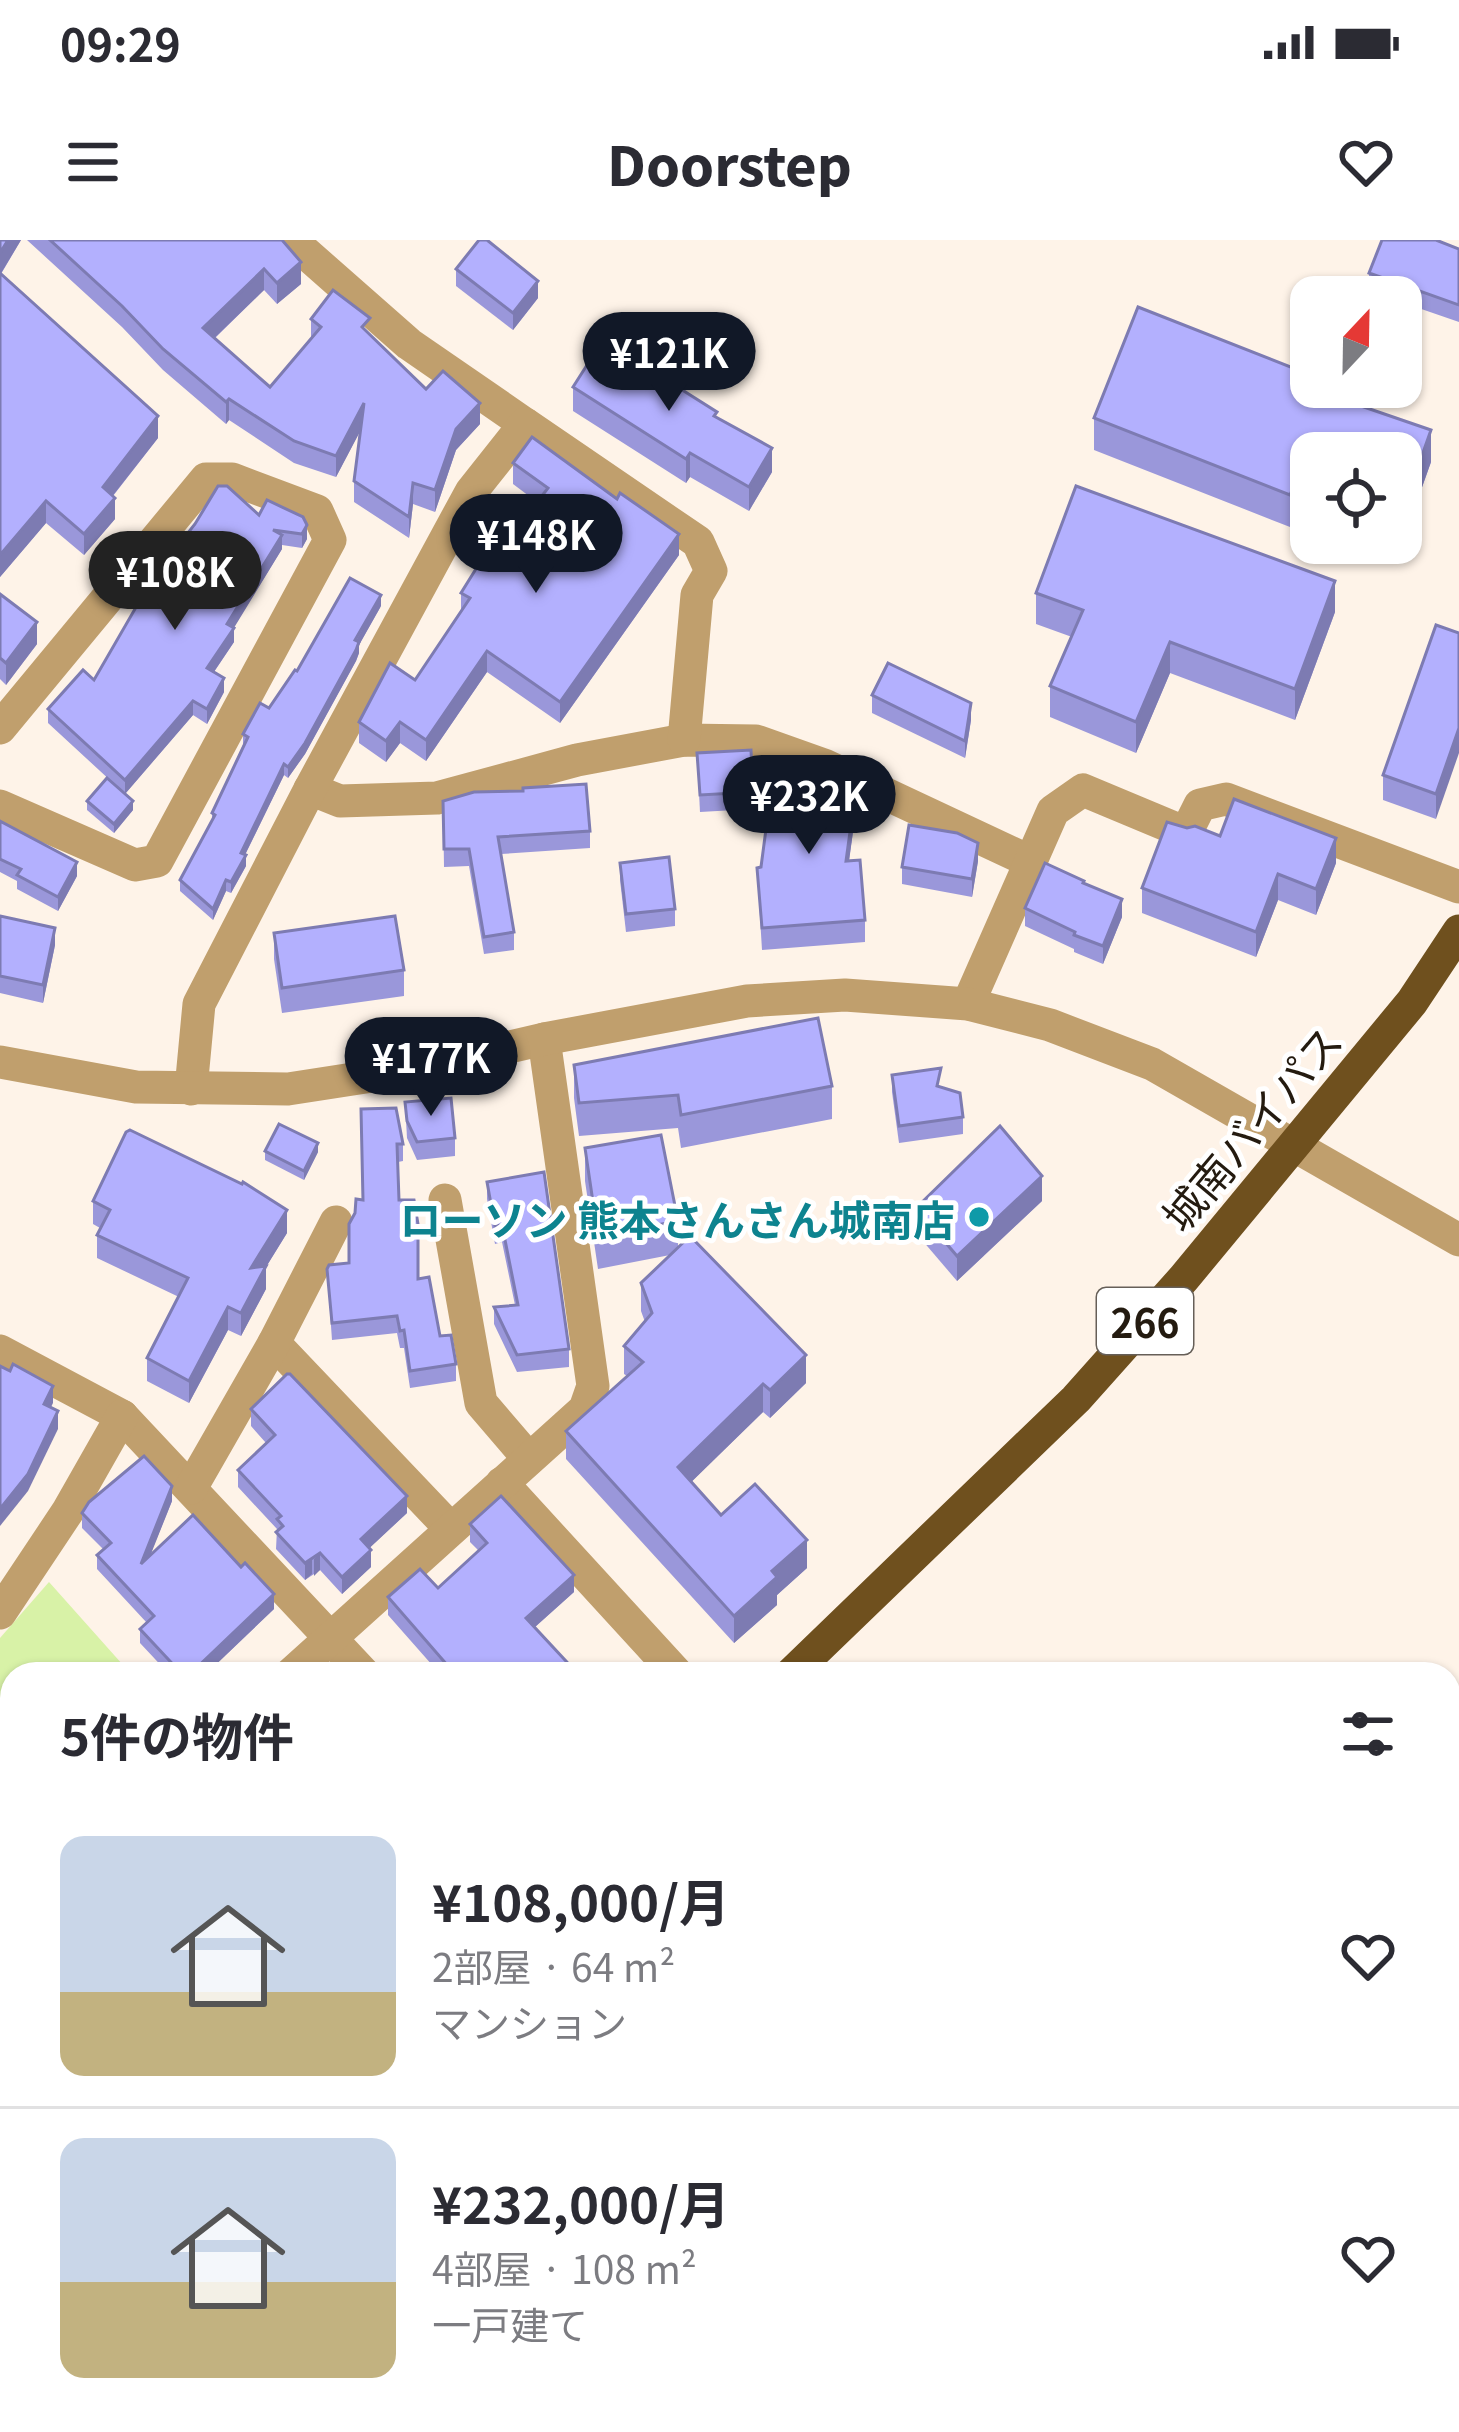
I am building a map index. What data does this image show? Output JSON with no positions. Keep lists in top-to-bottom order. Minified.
{"streets":{"highway":["城南バイパス","266"]},"places":["ローソン 熊本さんさん城南店"],"north":"top","page":{"status":"09:29","header":"Doorstep","price":["¥121K","¥148K","¥108K","¥232K","¥177K"],"heading":"5件の物件","list":[{"name":"¥108,000/月","note":"2部屋 · 64 m² · マンション"},{"name":"¥232,000/月","note":"4部屋 · 108 m² · 一戸建て"}]}}
